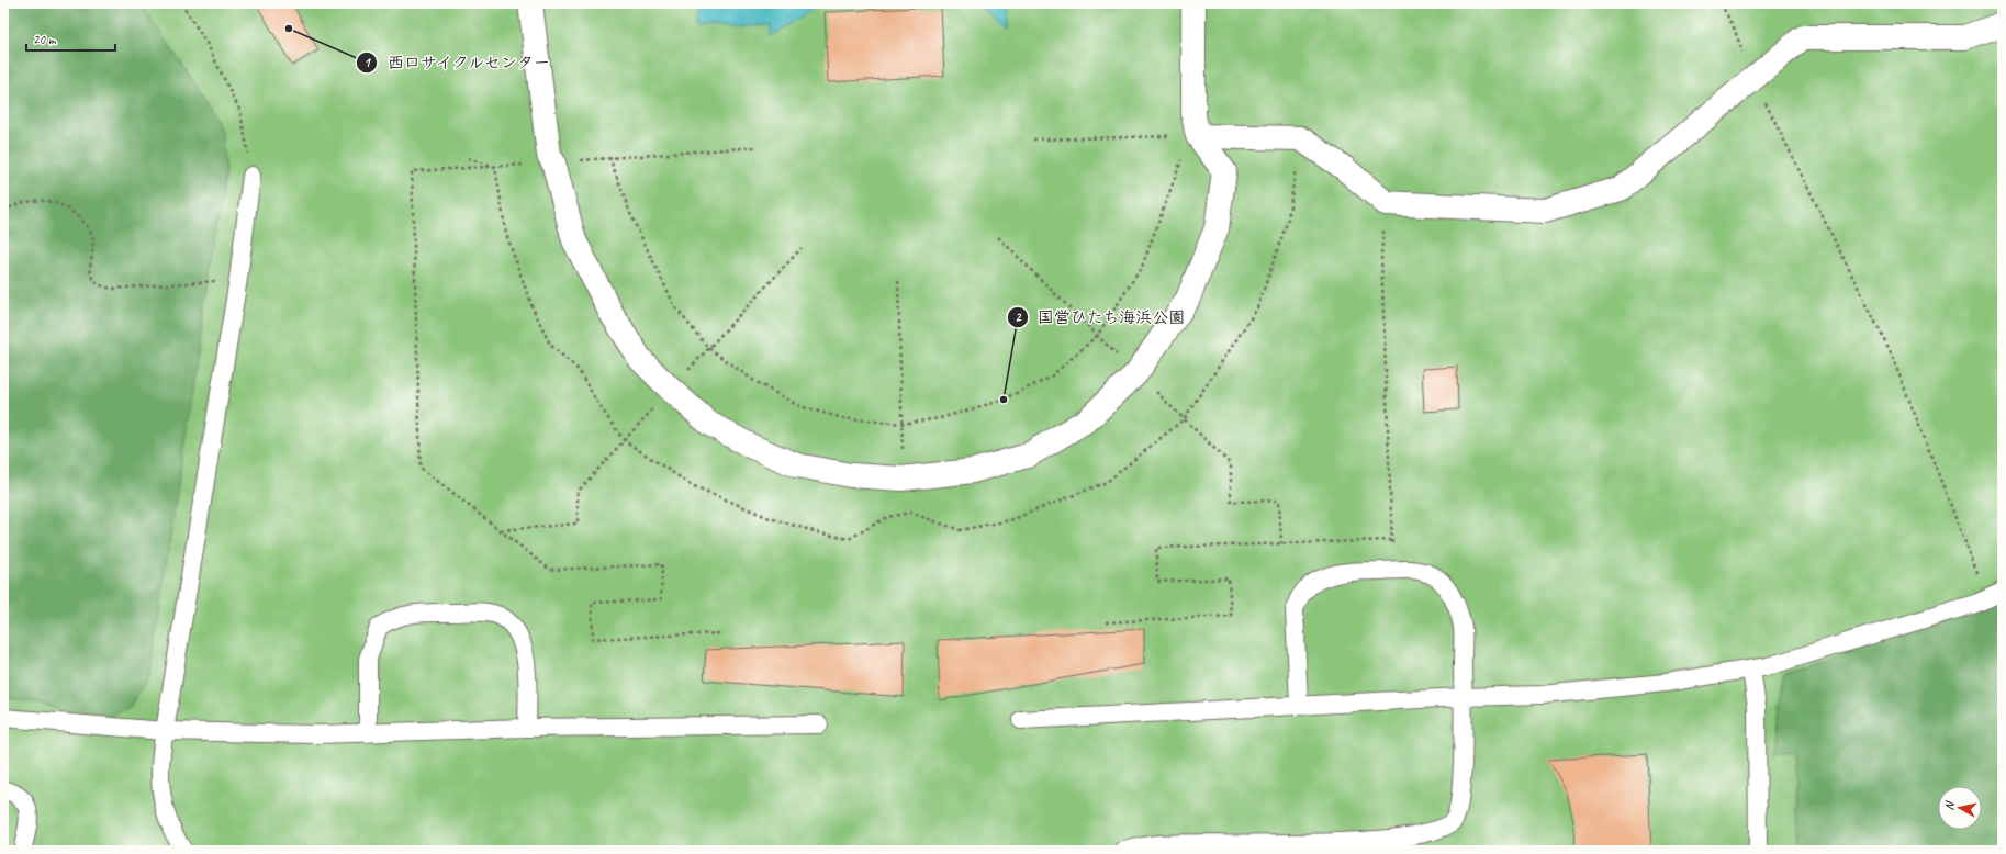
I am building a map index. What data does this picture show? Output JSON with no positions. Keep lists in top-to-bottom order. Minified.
{"places":["西口サイクルセンター","国営ひたち海浜公園"],"scale_bar":"20 m","north":"left"}
